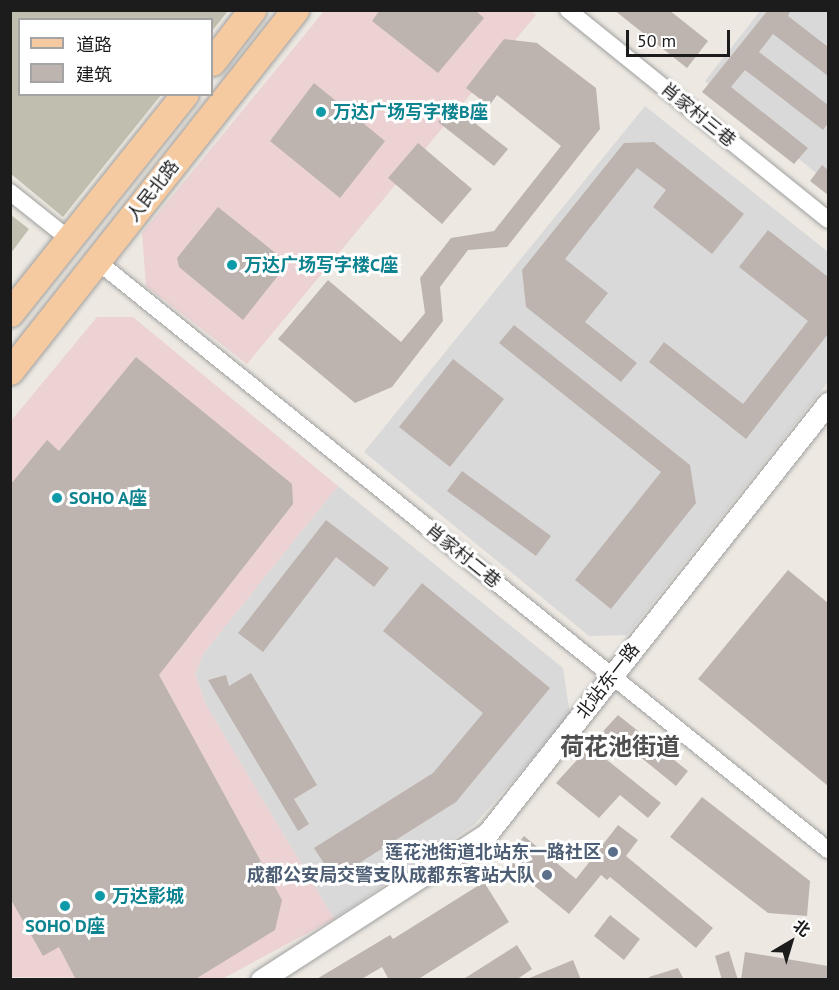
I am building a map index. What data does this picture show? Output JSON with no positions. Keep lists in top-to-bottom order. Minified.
{"streets":{"main road":["人民北路"],"street":["肖家村三巷","肖家村二巷","北站东一路"]},"crossings":[["人民北路","肖家村二巷"],["肖家村二巷","北站东一路"]],"districts":["荷花池街道"],"places":["万达广场写字楼B座","万达广场写字楼C座","SOHO A座","莲花池街道北站东一路社区","成都公安局交警支队成都东客站大队","万达影城","SOHO D座"],"legend":["道路","建筑"],"scale_bar":"50 m","north":"top right"}
